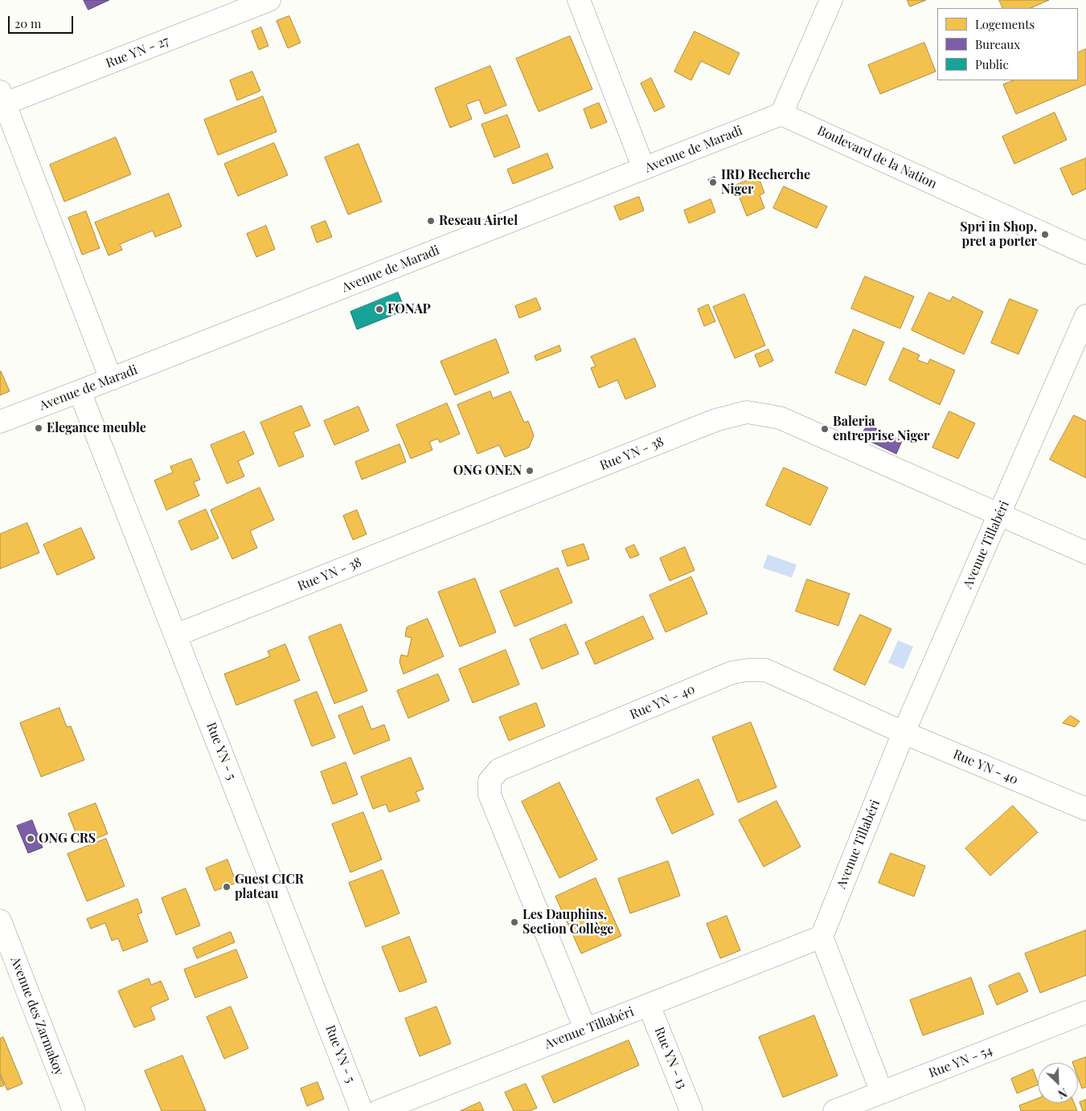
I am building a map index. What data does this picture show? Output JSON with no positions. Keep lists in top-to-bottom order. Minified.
{"streets":{"street":["Rue YN - 27","Avenue de Maradi","Boulevard de la Nation","Rue YN - 38","Avenue Tillabéri","Rue YN - 40","Rue YN - 5","Avenue des Zarmakoy","Rue YN - 13","Rue YN - 54"]},"crossings":[["Avenue de Maradi","Boulevard de la Nation"],["Avenue de Maradi","Rue YN - 5"],["Rue YN - 38","Avenue Tillabéri"],["Rue YN - 38","Rue YN - 5"],["Avenue Tillabéri","Rue YN - 40"],["Avenue Tillabéri","Rue YN - 13"]],"places":["IRD Recherche Niger","Reseau Airtel","Spri in Shop, pret a porter","FONAP","Elegance meuble","Baleria entreprise Niger","ONG ONEN","ONG CRS","Guest CICR plateau","Les Dauphins, Section Collège"],"legend":["Logements","Bureaux","Public"],"scale_bar":"20 m","north":"bottom right"}
